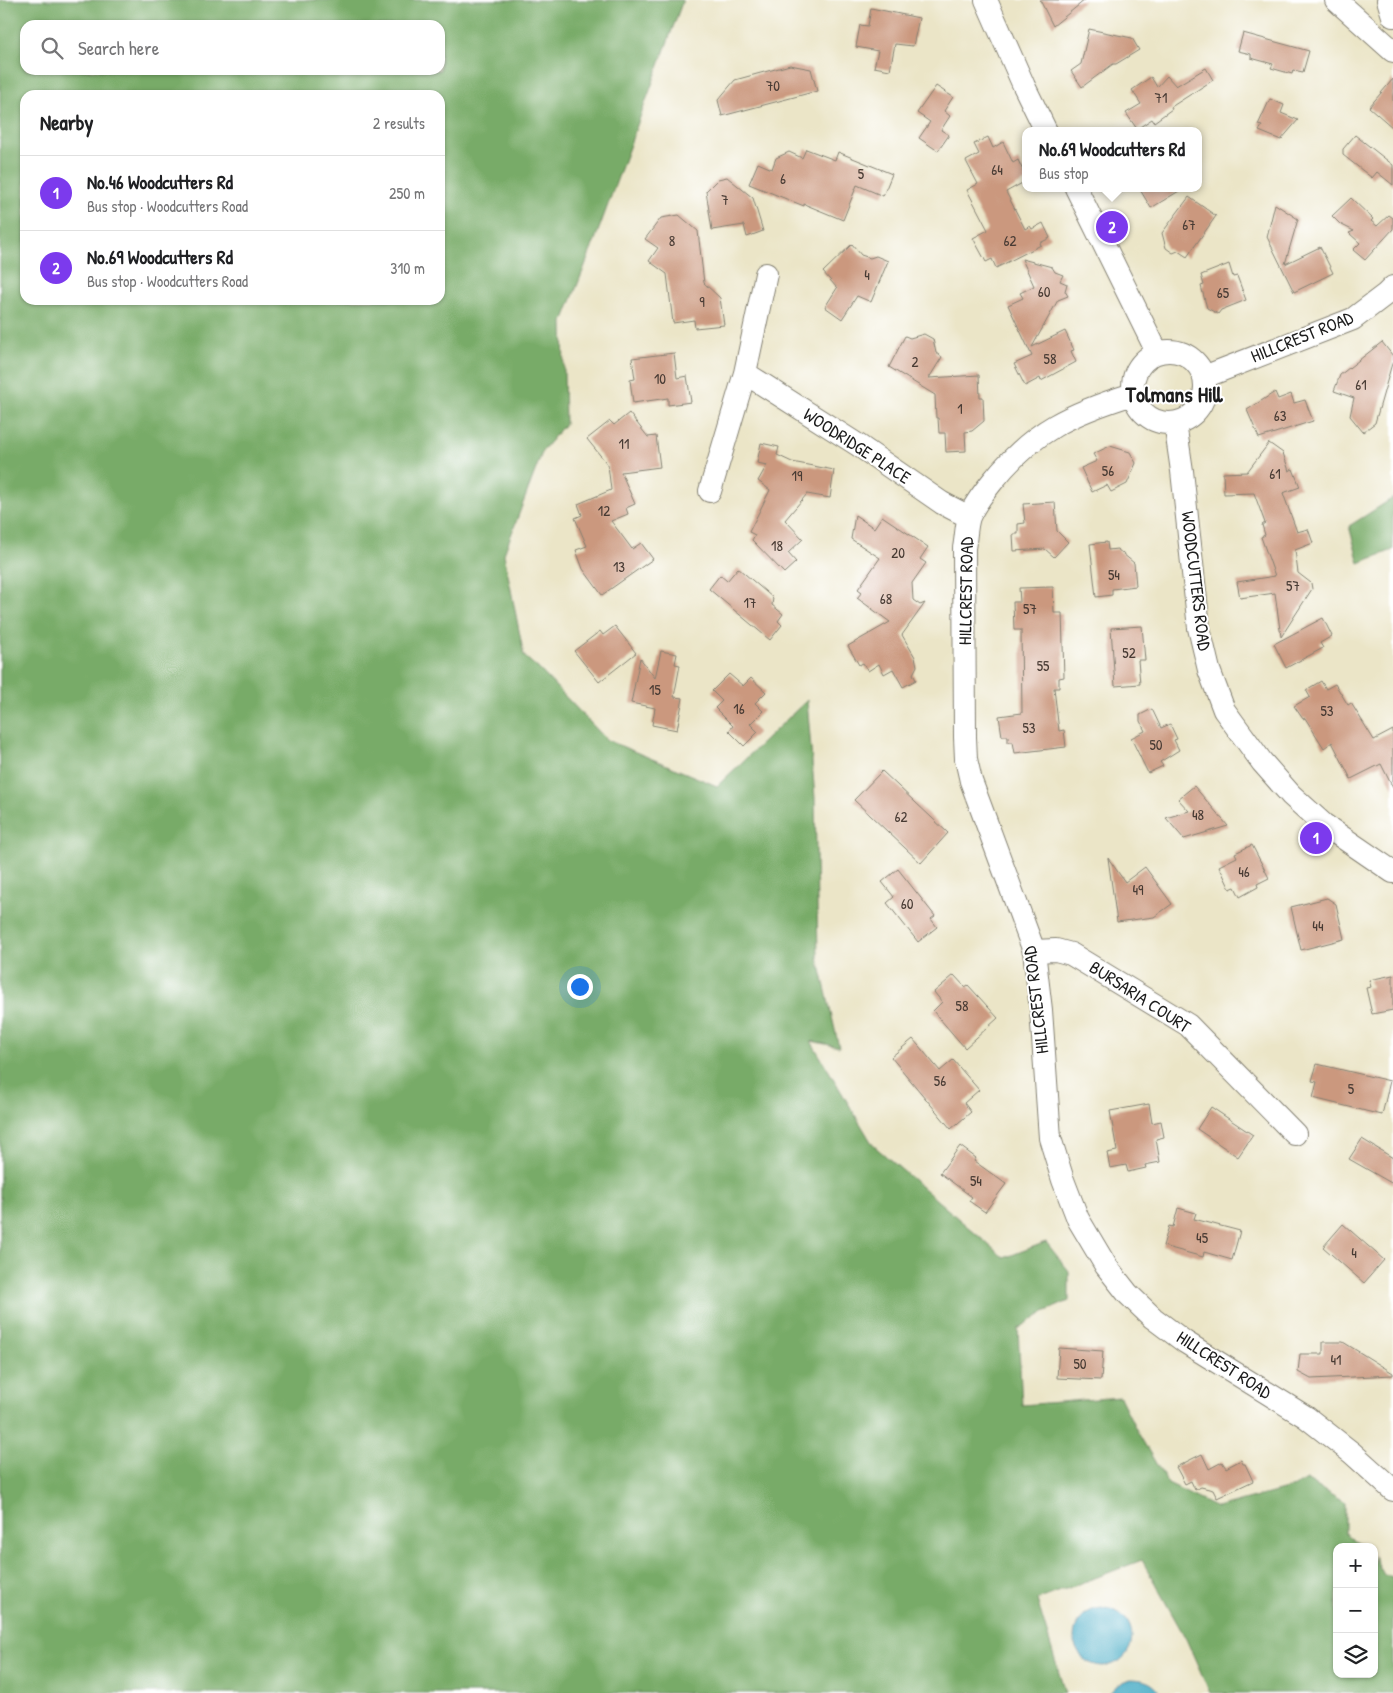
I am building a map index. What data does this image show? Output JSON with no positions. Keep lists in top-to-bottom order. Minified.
{"streets":{"street":["HILLCREST ROAD","WOODRIDGE PLACE","WOODCUTTERS ROAD","BURSARIA COURT"]},"crossings":[["HILLCREST ROAD","WOODRIDGE PLACE"],["HILLCREST ROAD","WOODCUTTERS ROAD"],["HILLCREST ROAD","BURSARIA COURT"]],"districts":["Tolmans Hill"],"house_numbers":["70","71","64","5","6","7","67","8","62","4","60","65","9","58","2","10","61","1","63","11","56","61","19","12","18","20","13","54","57","68","17","57","52","55","15","16","53","53","50","48","62","46","49","60","44","58","56","5","54","45","4","41","50"],"page":{"search":"Search here","heading":["Nearby","2 results"],"popup":["No.69 Woodcutters Rd","Bus stop"],"list":[{"mark":"1","name":"No.46 Woodcutters Rd","note":"Bus stop · Woodcutters Road","value":"250 m"},{"mark":"2","name":"No.69 Woodcutters Rd","note":"Bus stop · Woodcutters Road","value":"310 m"}],"pins":["2","1"],"map_buttons":["+","−"]}}
